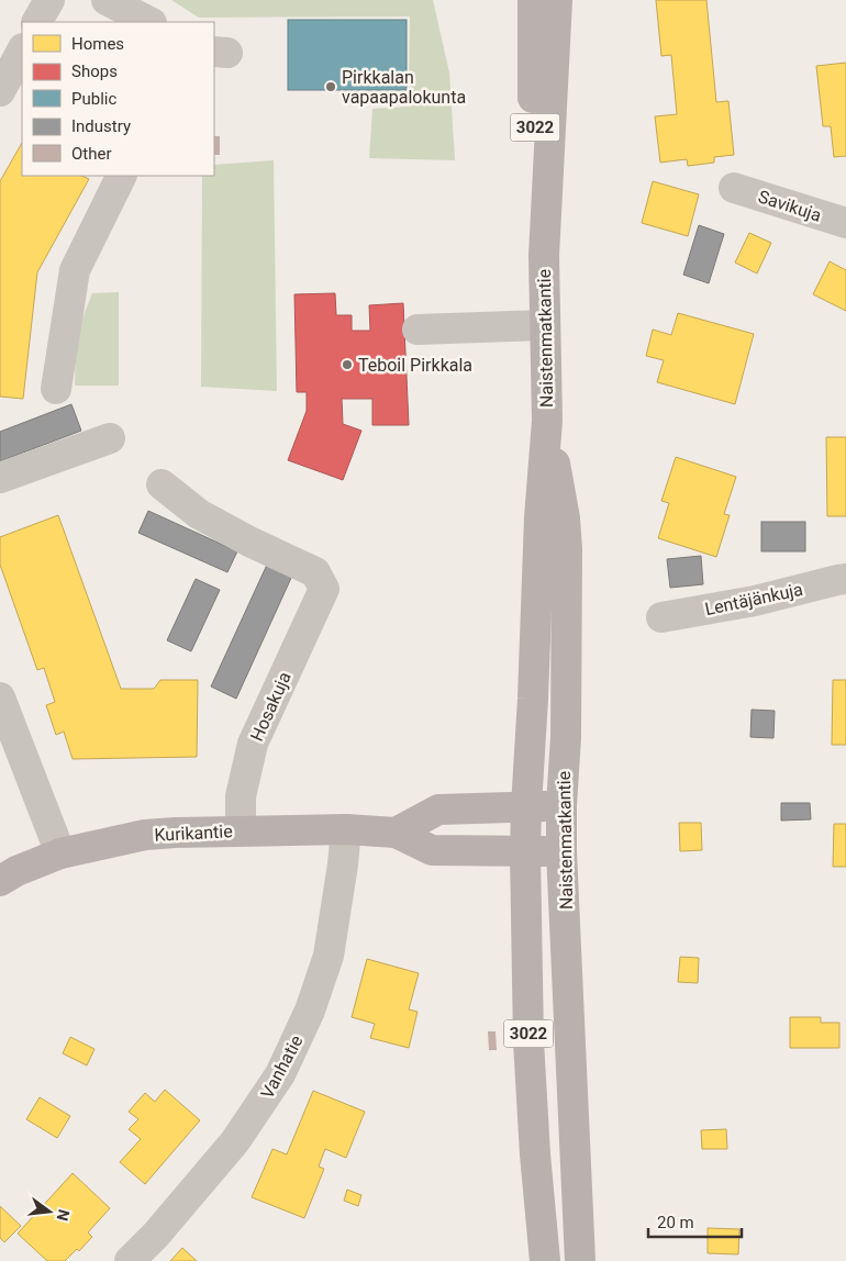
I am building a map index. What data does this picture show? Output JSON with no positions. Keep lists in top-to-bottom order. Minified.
{"streets":{"main road":["3022","Naistenmatkantie","Kurikantie"],"street":["Savikuja","Lentäjänkuja","Hosakuja","Vanhatie"]},"crossings":[["Naistenmatkantie","Kurikantie"],["Hosakuja","Kurikantie"],["Kurikantie","Vanhatie"]],"places":["Pirkkalan vapaapalokunta","Teboil Pirkkala"],"legend":["Homes","Shops","Public","Industry","Other"],"scale_bar":"20 m","north":"right"}
